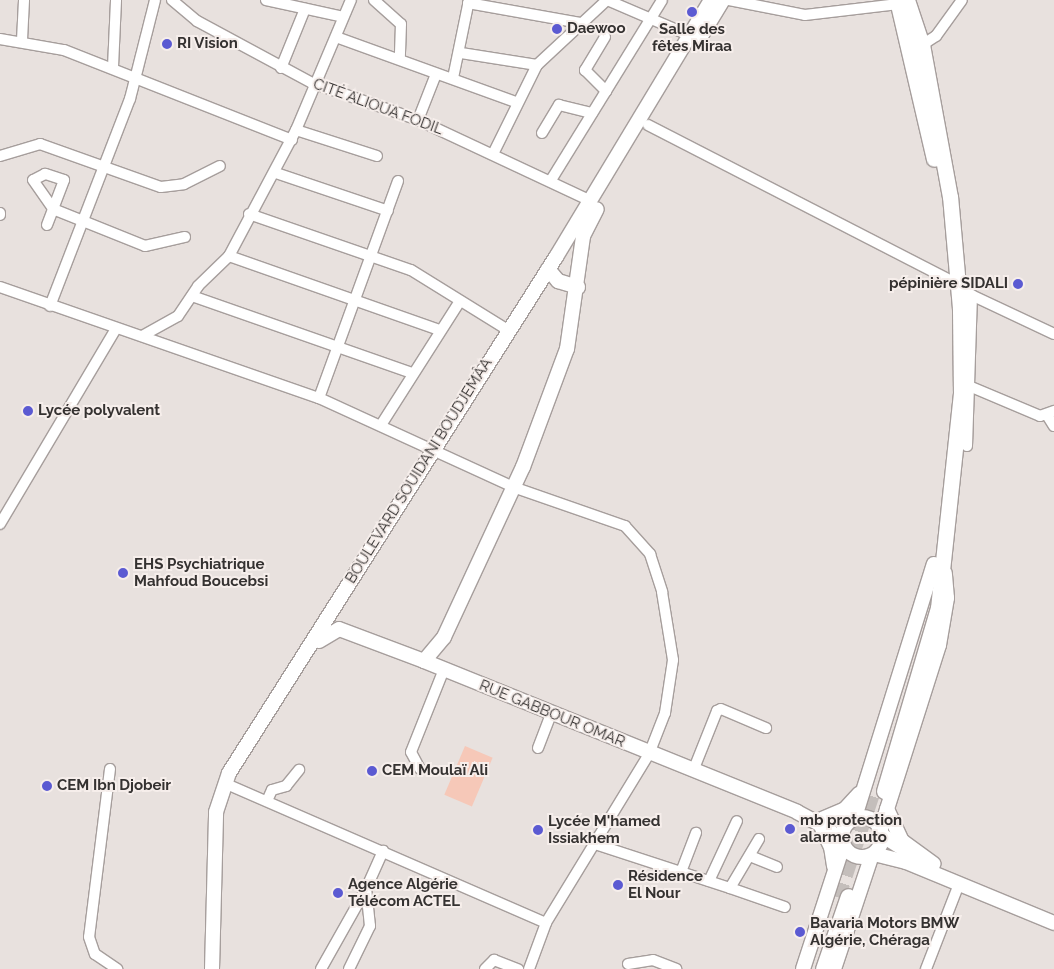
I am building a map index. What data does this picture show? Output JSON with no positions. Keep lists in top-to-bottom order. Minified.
{"streets":{"main road":["BOULEVARD SOUIDANI BOUDJEMÂA","RUE GABBOUR OMAR"],"street":["CITÉ ALIOUA FODIL"]},"crossings":[["CITÉ ALIOUA FODIL","BOULEVARD SOUIDANI BOUDJEMÂA"]],"places":["Salle des fêtes Miraa","Daewoo","RI Vision","pépinière SIDALI","Lycée polyvalent","EHS Psychiatrique Mahfoud Boucebsi","CEM Moulaï Ali","CEM Ibn Djobeir","mb protection alarme auto","Lycée M'hamed Issiakhem","Résidence El Nour","Agence Algérie Télécom ACTEL","Bavaria Motors BMW Algérie, Chéraga"]}
